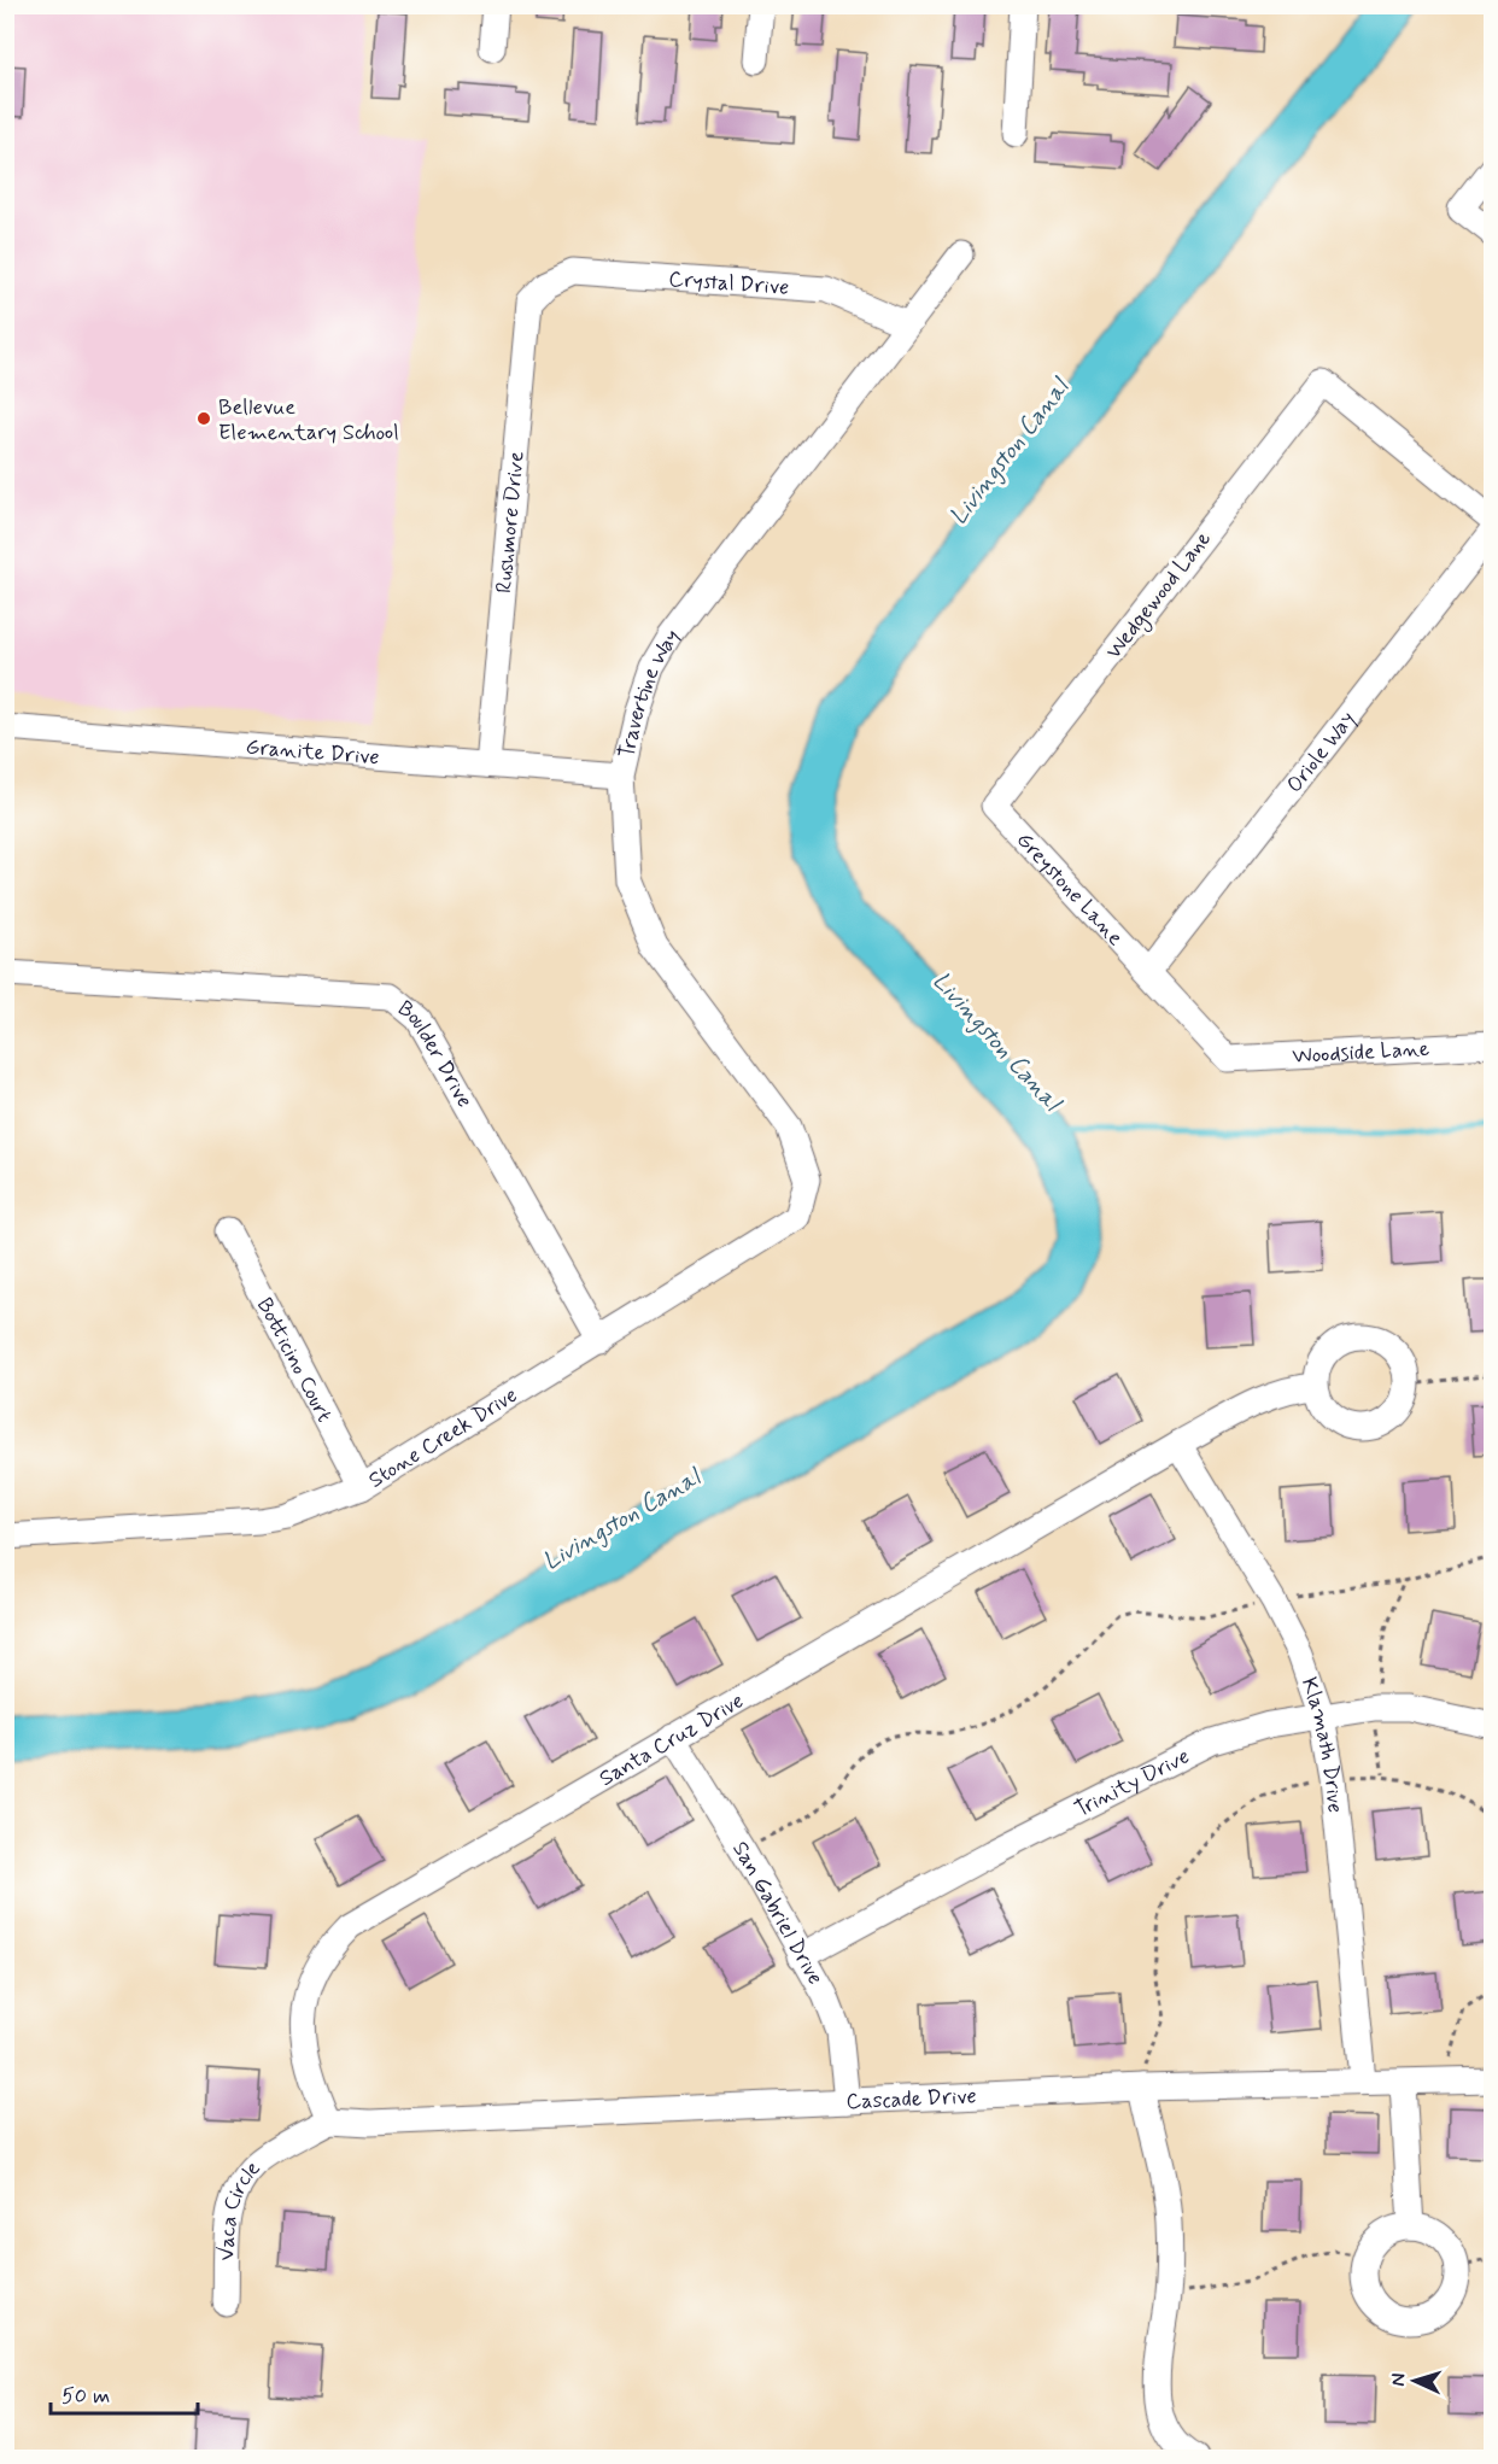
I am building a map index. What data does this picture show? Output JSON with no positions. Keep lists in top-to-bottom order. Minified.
{"streets":{"street":["Crystal Drive","Rushmore Drive","Wedgewood Lane","Travertine Way","Granite Drive","Oriole Way","Greystone Lane","Woodside Lane","Boulder Drive","Botticino Court","Stone Creek Drive","Santa Cruz Drive","Klamath Drive","Trinity Drive","San Gabriel Drive","Cascade Drive","Vaca Circle"]},"crossings":[["Crystal Drive","Rushmore Drive"],["Crystal Drive","Travertine Way"],["Rushmore Drive","Granite Drive"],["Wedgewood Lane","Greystone Lane"],["Travertine Way","Granite Drive"],["Travertine Way","Stone Creek Drive"],["Oriole Way","Greystone Lane"],["Greystone Lane","Woodside Lane"],["Boulder Drive","Stone Creek Drive"],["Botticino Court","Stone Creek Drive"],["Santa Cruz Drive","Klamath Drive"],["Santa Cruz Drive","San Gabriel Drive"],["Santa Cruz Drive","Cascade Drive"],["Santa Cruz Drive","Vaca Circle"],["Klamath Drive","Trinity Drive"],["Klamath Drive","Cascade Drive"],["Trinity Drive","San Gabriel Drive"],["San Gabriel Drive","Cascade Drive"],["Cascade Drive","Vaca Circle"]],"water":["Livingston Canal"],"places":["Bellevue Elementary School"],"scale_bar":"50 m","north":"left"}
